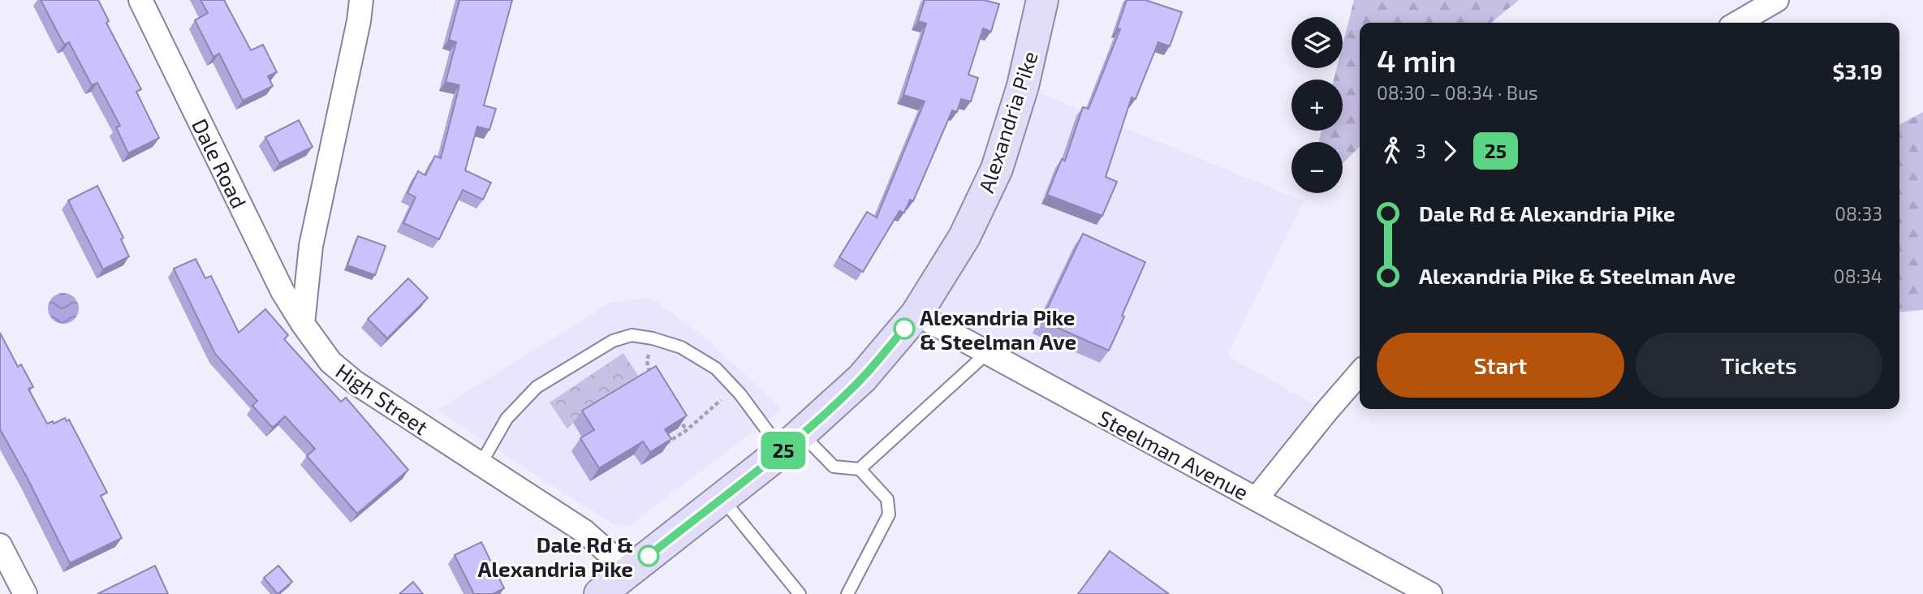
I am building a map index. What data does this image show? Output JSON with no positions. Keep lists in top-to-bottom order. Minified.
{"streets":{"main road":["Alexandria Pike"],"street":["Dale Road","High Street","Steelman Avenue"]},"crossings":[["Alexandria Pike","High Street"],["Alexandria Pike","Steelman Avenue"],["Dale Road","High Street"]],"places":["Alexandria Pike & Steelman Ave","Dale Rd & Alexandria Pike"],"lines":["bus line 25"],"page":{"on_map":"25","map_buttons":["+","−"],"heading":["4 min","08:30 – 08:34 · Bus","$3.19"],"legs":["3","25"],"list":[{"name":"Dale Rd & Alexandria Pike","value":"08:33"},{"name":"Alexandria Pike & Steelman Ave","value":"08:34"}],"buttons":["Start","Tickets"]}}
